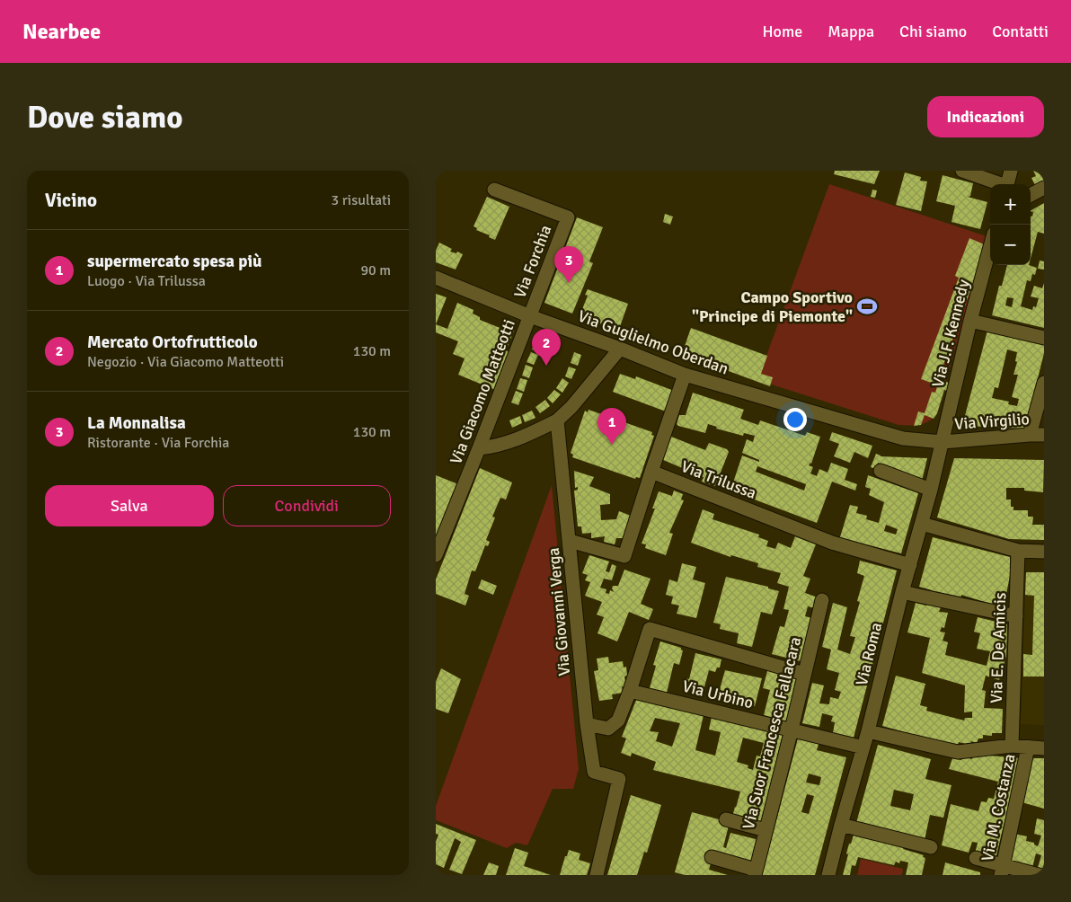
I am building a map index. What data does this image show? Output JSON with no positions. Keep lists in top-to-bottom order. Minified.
{"streets":{"street":["Via Forchia","Via J.F. Kennedy","Via Guglielmo Oberdan","Via Giacomo Matteotti","Via Virgilio","Via Trilussa","Via Giovanni Verga","Via E. De Amicis","Via Roma","Via Urbino","Via Suor Francesca Fallacara","Via M. Costanza"]},"crossings":[["Via Forchia","Via Guglielmo Oberdan"],["Via Forchia","Via Giacomo Matteotti"],["Via J.F. Kennedy","Via Guglielmo Oberdan"],["Via J.F. Kennedy","Via Virgilio"],["Via J.F. Kennedy","Via Roma"],["Via Guglielmo Oberdan","Via Giacomo Matteotti"],["Via Guglielmo Oberdan","Via Virgilio"],["Via Guglielmo Oberdan","Via Roma"],["Via Virgilio","Via Roma"],["Via Trilussa","Via Roma"],["Via Roma","Via Urbino"],["Via Urbino","Via Suor Francesca Fallacara"]],"places":{"sports":["Campo Sportivo \"Principe di Piemonte\""]},"page":{"header":"Nearbee","nav":["Home","Mappa","Chi siamo","Contatti"],"buttons":["Indicazioni",["Salva","Condividi"]],"title":"Dove siamo","heading":["Vicino","3 risultati"],"map_buttons":["+","−"],"list":[{"mark":"1","name":"supermercato spesa più","note":"Luogo · Via Trilussa","value":"90 m"},{"mark":"2","name":"Mercato Ortofrutticolo","note":"Negozio · Via Giacomo Matteotti","value":"130 m"},{"mark":"3","name":"La Monnalisa","note":"Ristorante · Via Forchia","value":"130 m"}],"pins":["3","2","1"]}}
